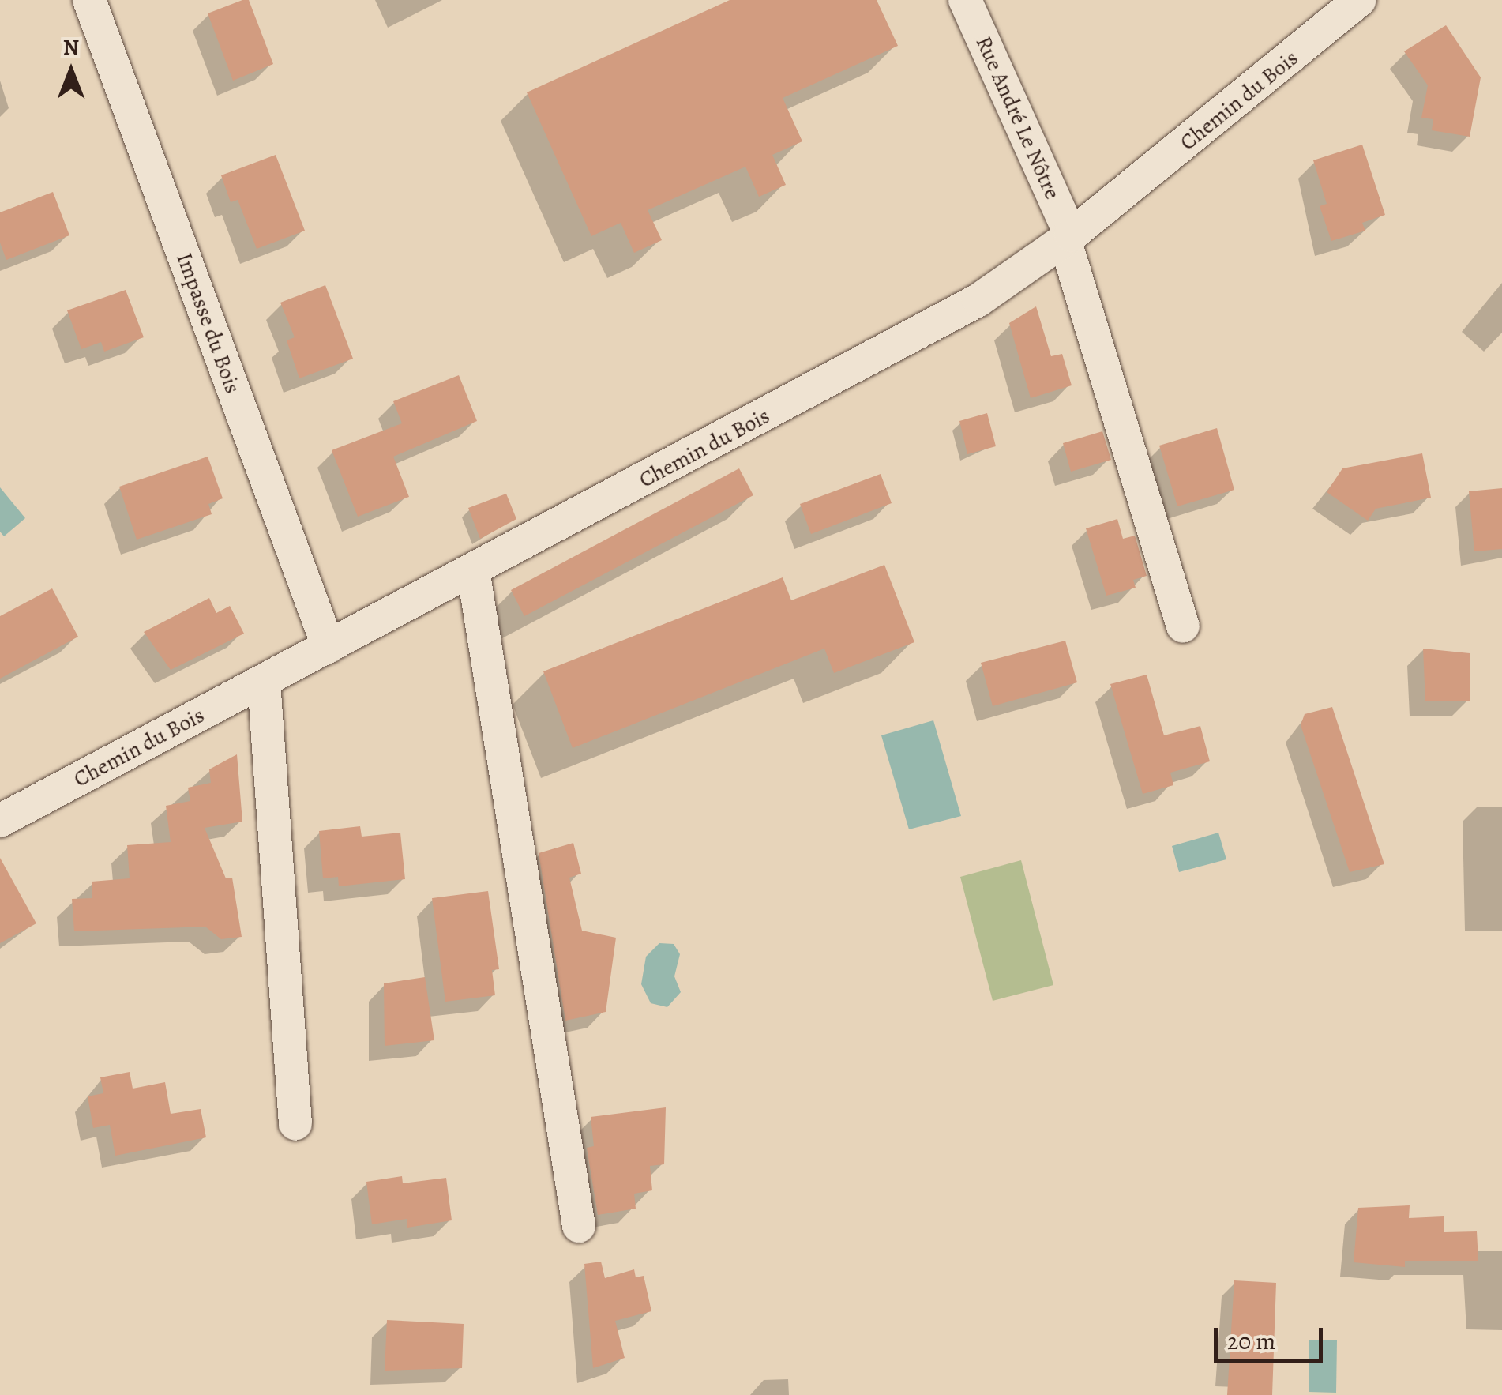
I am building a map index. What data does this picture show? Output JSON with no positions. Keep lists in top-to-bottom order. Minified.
{"streets":{"street":["Chemin du Bois","Rue André Le Nôtre","Impasse du Bois"]},"crossings":[["Chemin du Bois","Rue André Le Nôtre"],["Chemin du Bois","Impasse du Bois"]],"scale_bar":"20 m","north":"top"}
